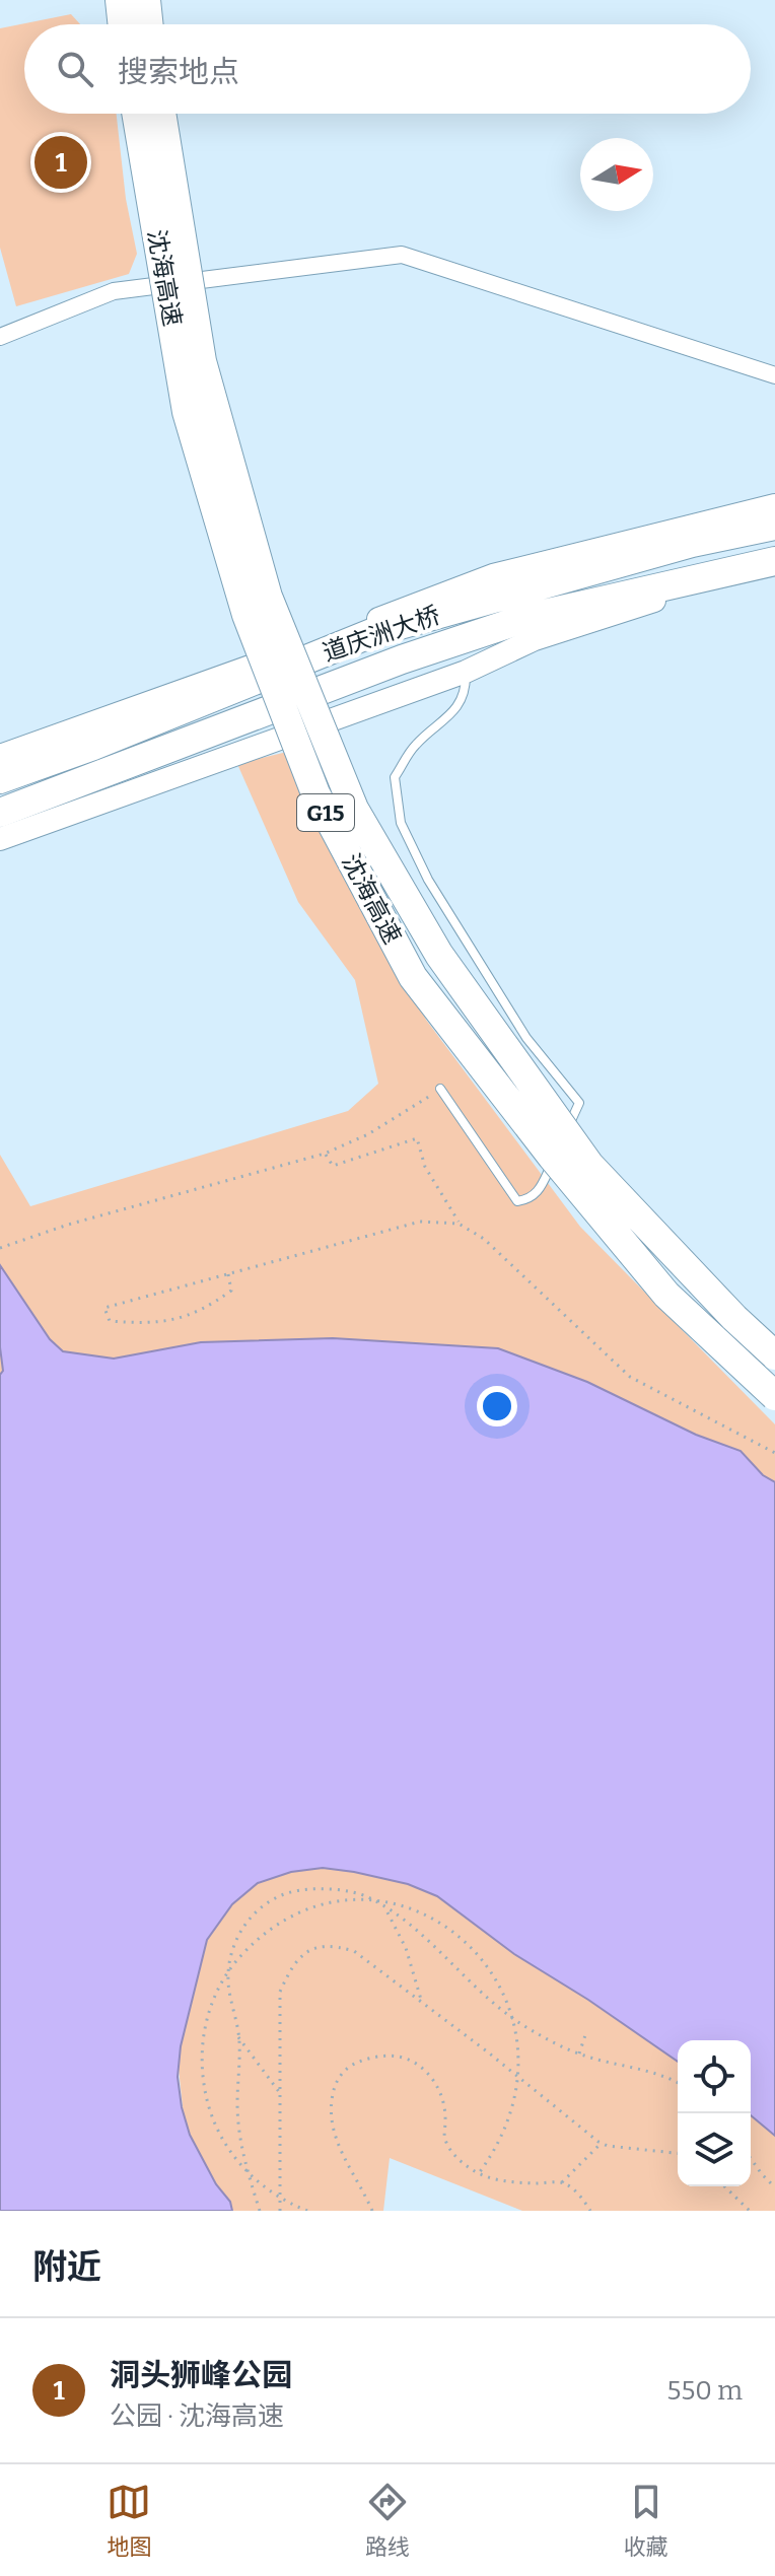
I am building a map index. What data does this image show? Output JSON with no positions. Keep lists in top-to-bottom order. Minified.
{"streets":{"highway":["沈海高速","道庆洲大桥","G15"]},"north":"right","page":{"search":"搜索地点","pins":"1","heading":"附近","list":[{"mark":"1","name":"洞头狮峰公园","note":"公园 · 沈海高速","value":"550 m"}],"nav":["地图","路线","收藏"]}}
